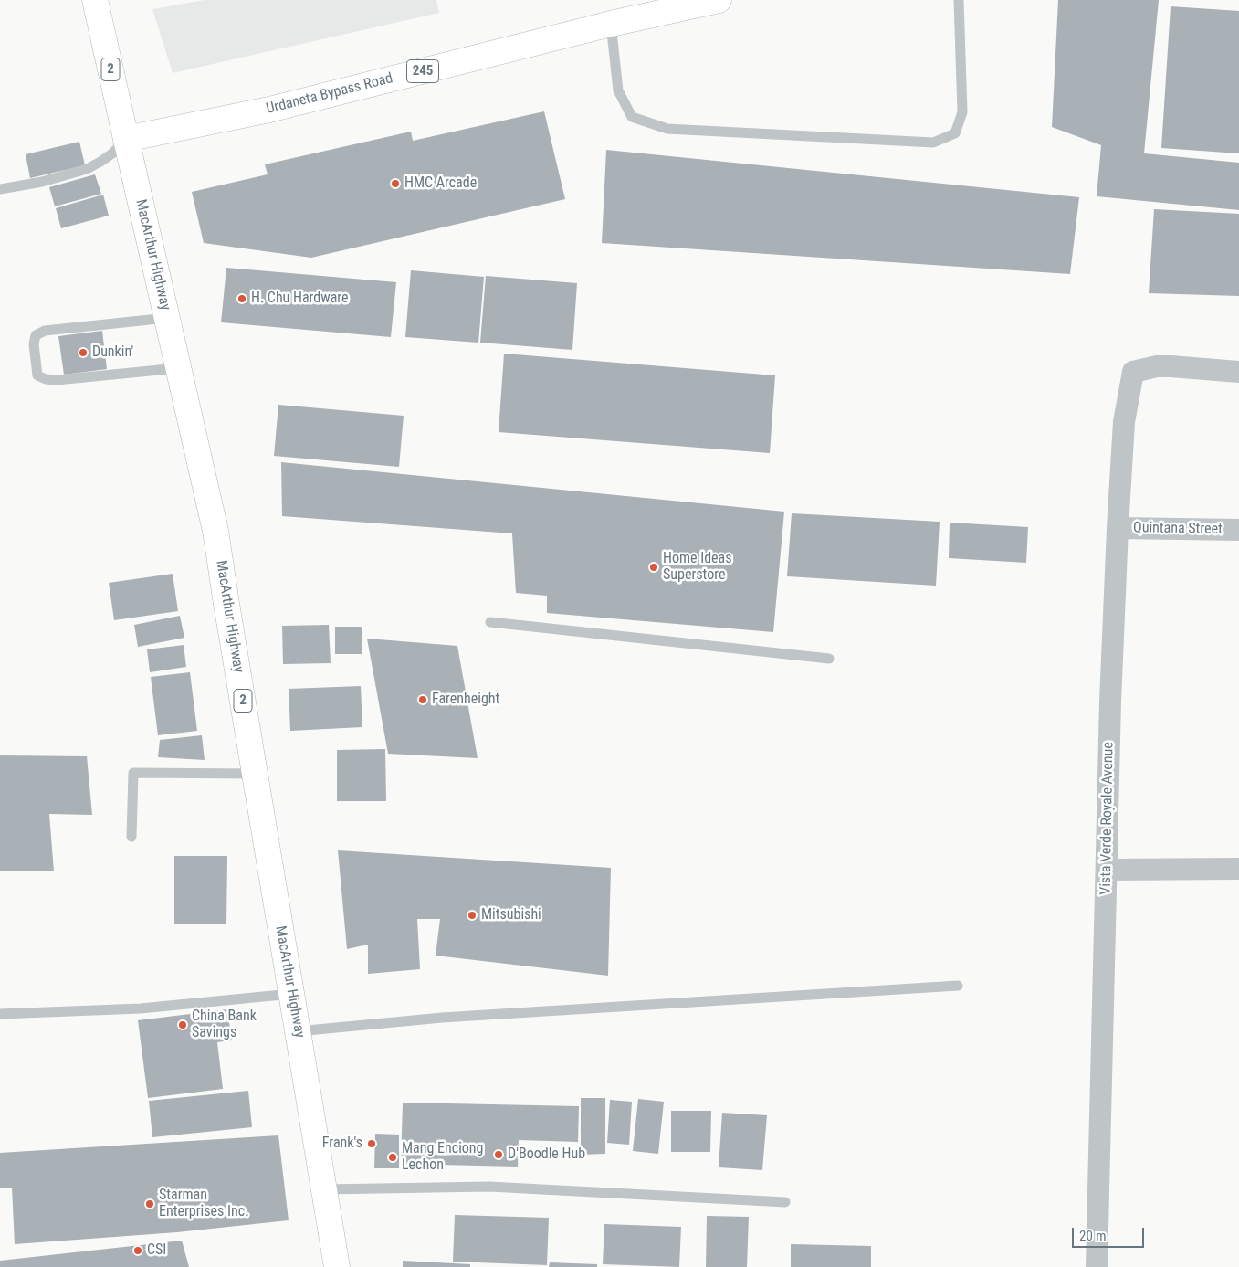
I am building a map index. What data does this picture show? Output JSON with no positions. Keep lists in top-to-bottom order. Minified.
{"streets":{"main road":["2","245","Urdaneta Bypass Road","MacArthur Highway"],"street":["Quintana Street","Vista Verde Royale Avenue"]},"crossings":[["Urdaneta Bypass Road","MacArthur Highway"],["Quintana Street","Vista Verde Royale Avenue"]],"places":["HMC Arcade","H. Chu Hardware","Dunkin'","Home Ideas Superstore","Farenheight","Mitsubishi","China Bank Savings","Frank's","D'Boodle Hub","Mang Enciong Lechon","Starman Enterprises Inc.","CSI"],"scale_bar":"20 m"}
